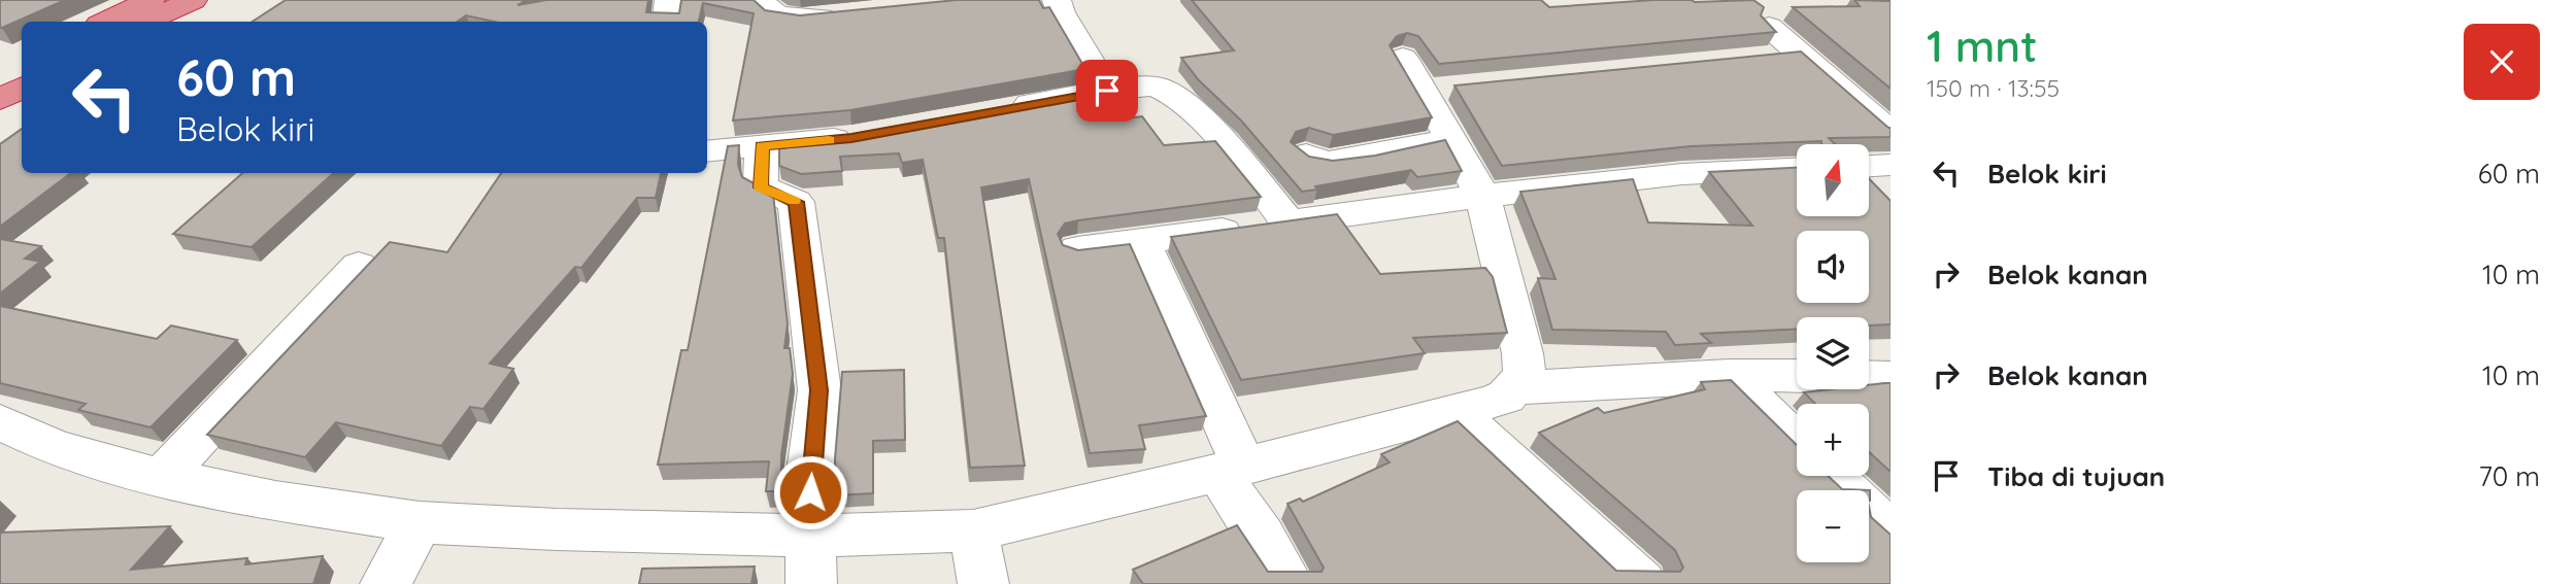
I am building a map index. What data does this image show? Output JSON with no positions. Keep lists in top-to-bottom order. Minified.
{"north":"top","page":{"heading":["1 mnt","150 m · 13:55"],"turn":["60 m","Belok kiri"],"list":[{"name":"Belok kiri","value":"60 m"},{"name":"Belok kanan","value":"10 m"},{"name":"Belok kanan","value":"10 m"},{"name":"Tiba di tujuan","value":"70 m"}],"map_buttons":["+","−"]}}
